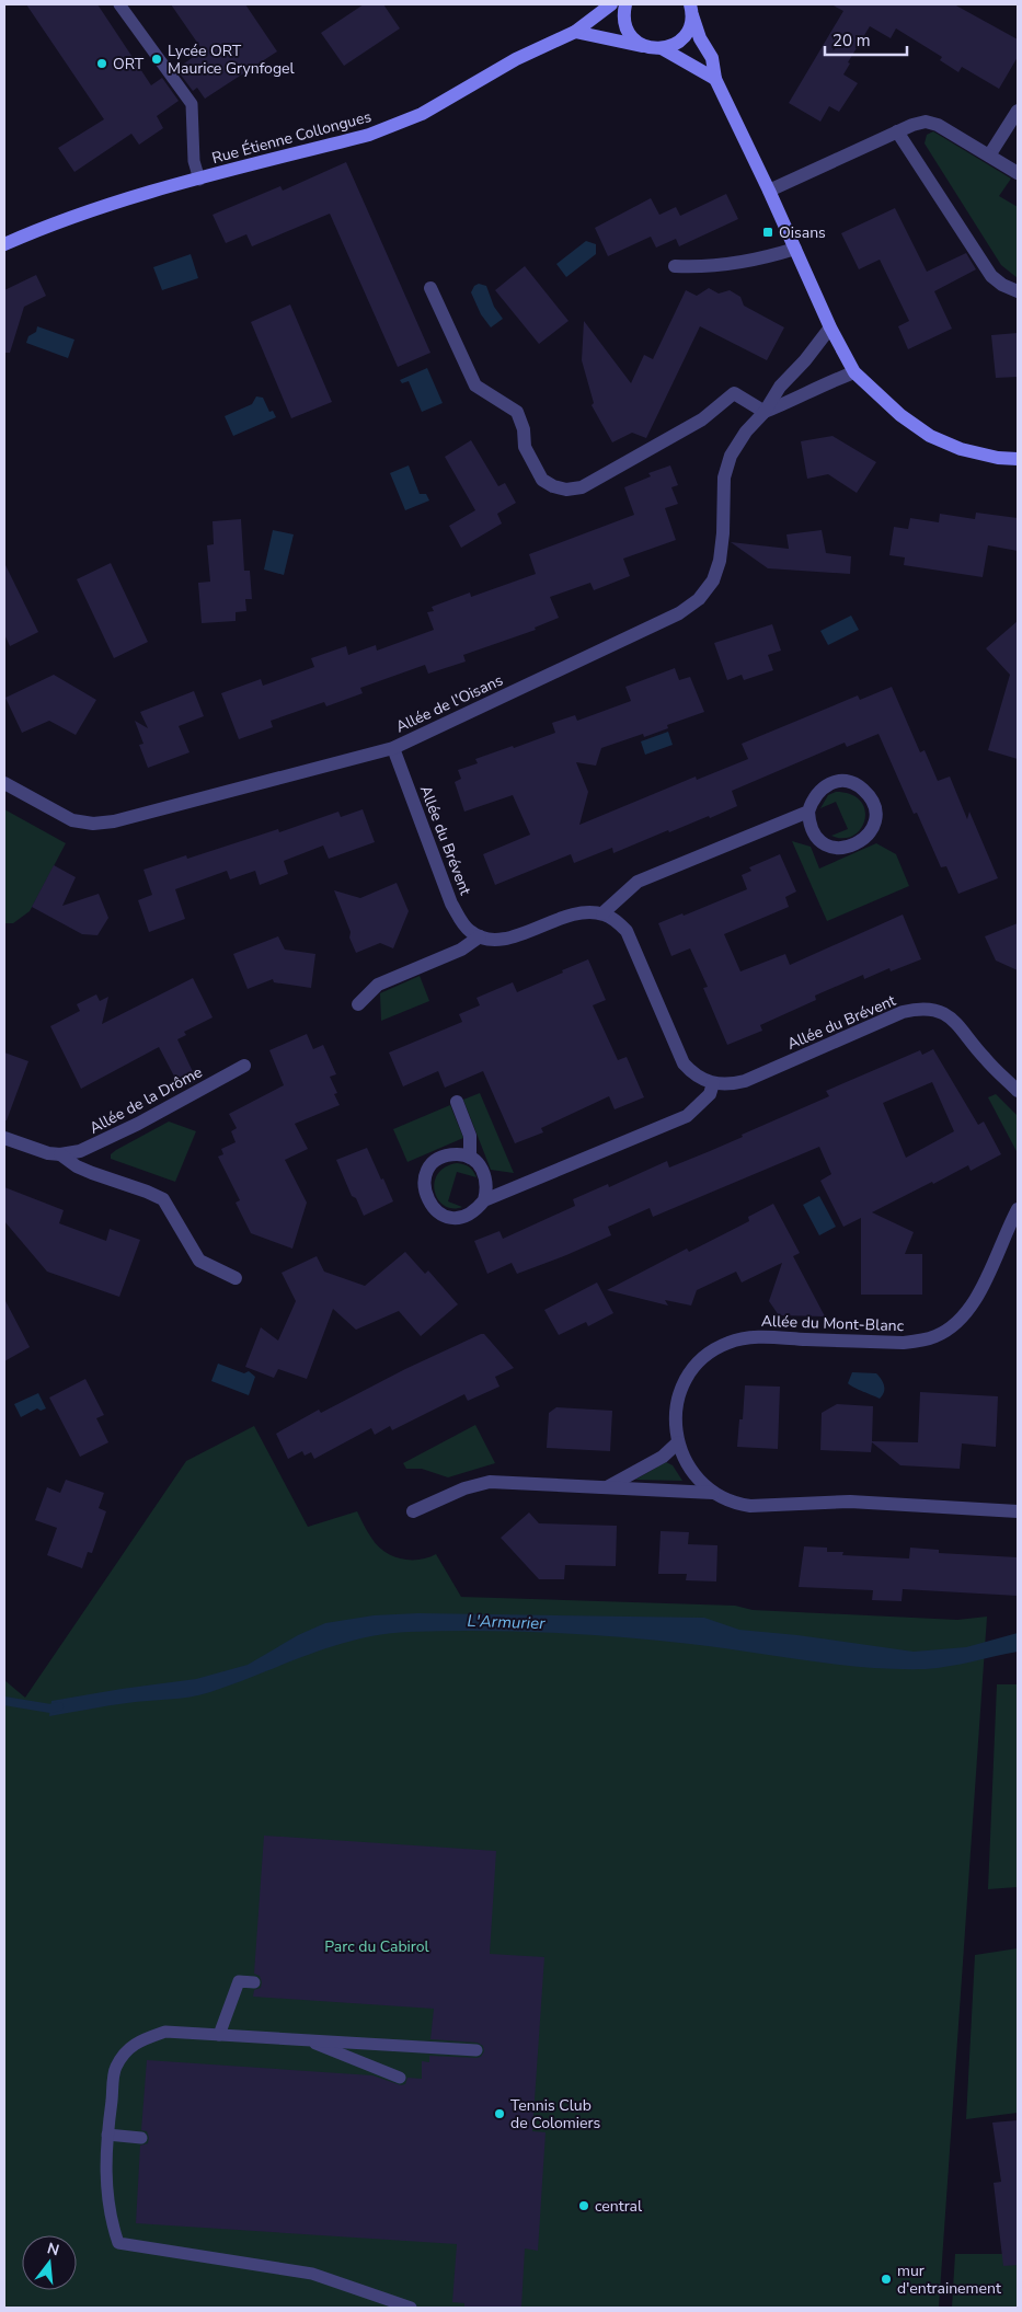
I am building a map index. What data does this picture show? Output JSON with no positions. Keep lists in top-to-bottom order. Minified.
{"streets":{"main road":["Rue Étienne Collongues"],"street":["Allée de l'Oisans","Allée du Brévent","Allée de la Drôme","Allée du Mont-Blanc"]},"crossings":[["Allée de l'Oisans","Allée du Brévent"]],"water":["L'Armurier"],"parks":["Parc du Cabirol"],"places":{"other":["Lycée ORT Maurice Grynfogel","ORT","Tennis Club de Colomiers","central","mur d'entrainement"],"transit":["Oisans"]},"scale_bar":"20 m","north":"top"}
